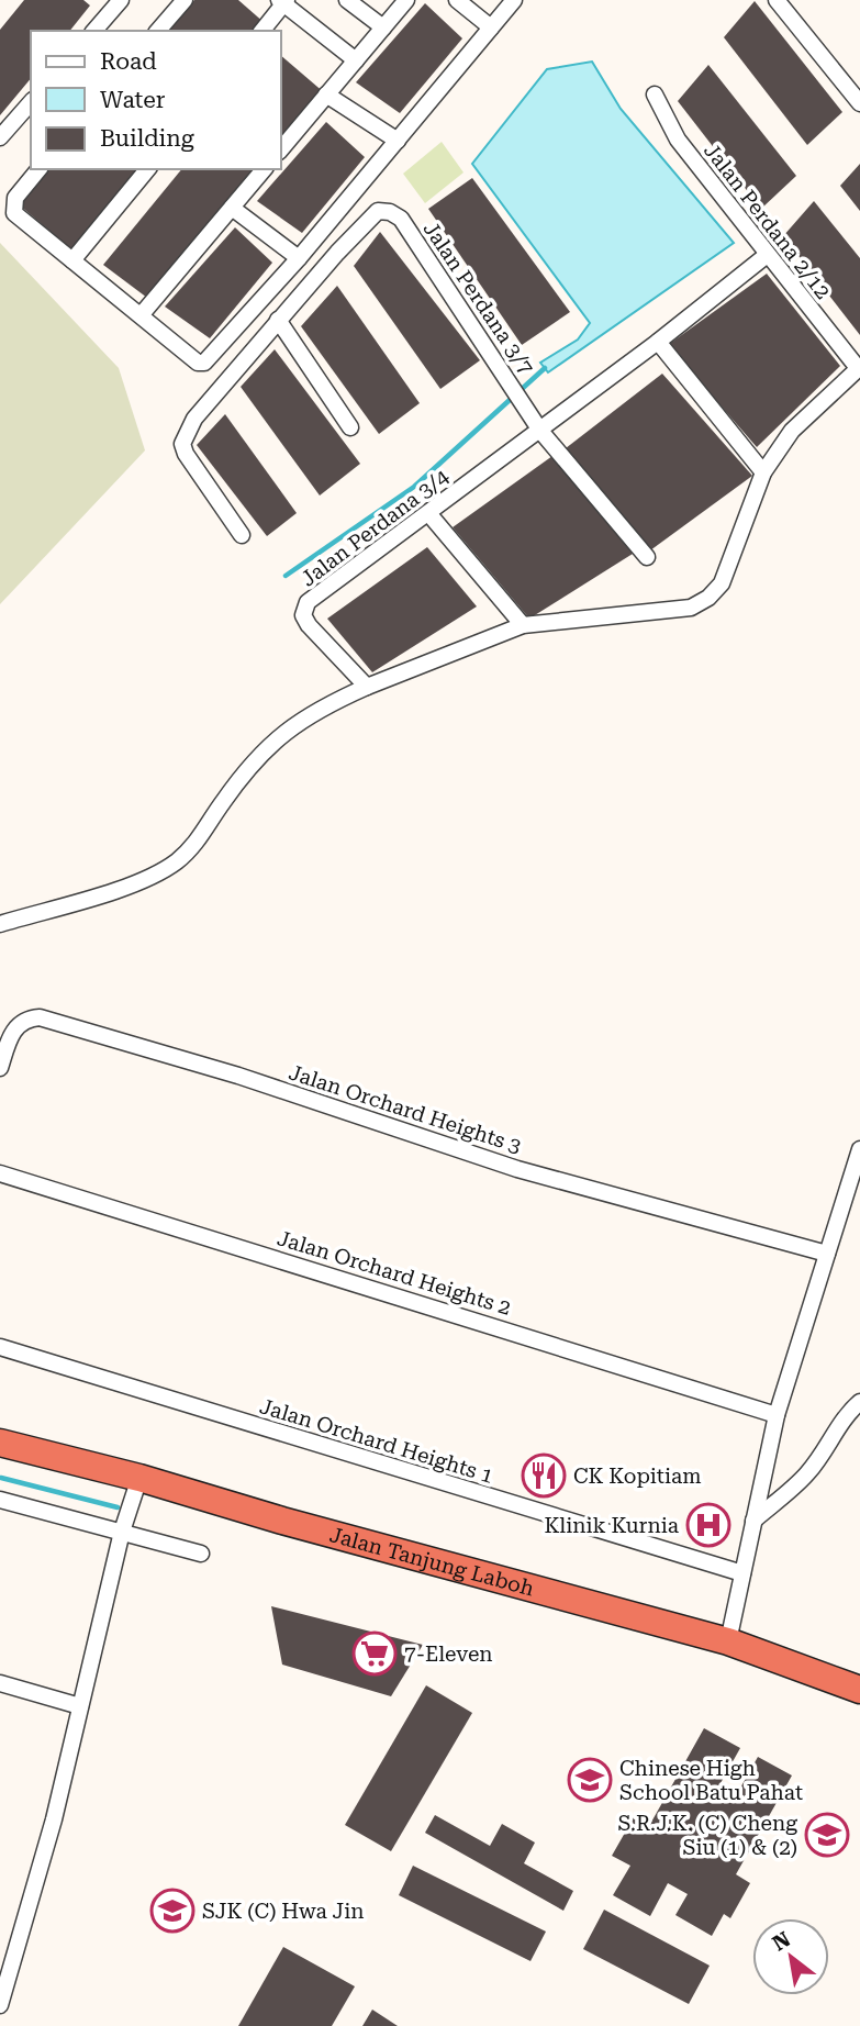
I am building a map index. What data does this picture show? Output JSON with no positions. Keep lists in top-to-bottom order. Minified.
{"streets":{"highway":["Jalan Tanjung Laboh"],"street":["Jalan Perdana 2/12","Jalan Perdana 3/7","Jalan Perdana 3/4","Jalan Orchard Heights 3","Jalan Orchard Heights 2","Jalan Orchard Heights 1"]},"crossings":[["Jalan Perdana 2/12","Jalan Perdana 3/4"],["Jalan Perdana 3/7","Jalan Perdana 3/4"]],"places":{"restaurant":["CK Kopitiam"],"hospital":["Klinik Kurnia"],"supermarket":["7-Eleven"],"school or university":["Chinese High School Batu Pahat","S.R.J.K. (C) Cheng Siu (1) & (2)","SJK (C) Hwa Jin"]},"legend":["Road","Water","Building"],"north":"top left"}
